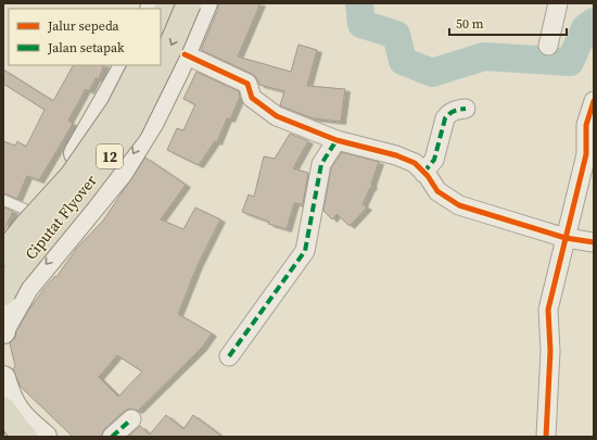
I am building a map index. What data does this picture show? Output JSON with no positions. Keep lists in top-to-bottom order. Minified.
{"streets":{"highway":["12","Ciputat Flyover"]},"legend":["Jalur sepeda","Jalan setapak"],"scale_bar":"50 m"}
